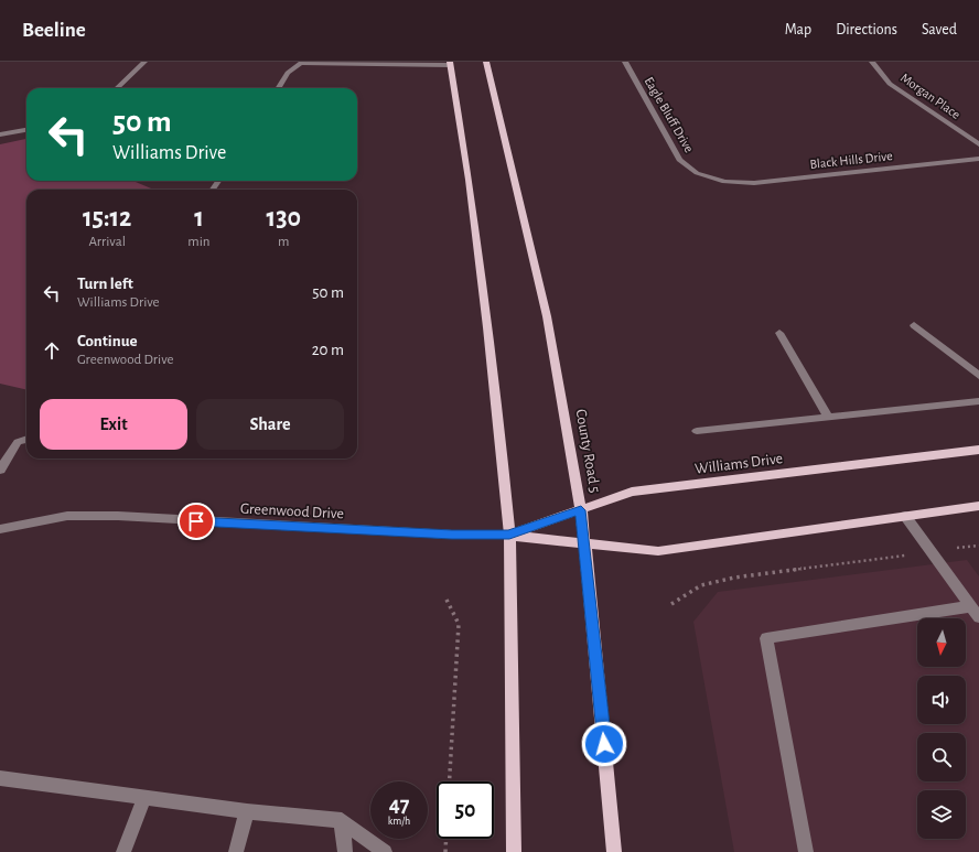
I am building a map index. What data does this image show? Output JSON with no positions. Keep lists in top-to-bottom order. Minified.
{"streets":{"main road":["County Road 5","Williams Drive","Greenwood Drive"],"street":["Morgan Place","Eagle Bluff Drive","Black Hills Drive"]},"crossings":[["Eagle Bluff Drive","Black Hills Drive"],["County Road 5","Williams Drive"],["County Road 5","Greenwood Drive"],["Williams Drive","Greenwood Drive"]],"north":"bottom","page":{"header":"Beeline","nav":["Map","Directions","Saved"],"turn":["50 m","Williams Drive"],"eta":["15:12","Arrival","1","min","130","m"],"list":[{"name":"Turn left","note":"Williams Drive","value":"50 m"},{"name":"Continue","note":"Greenwood Drive","value":"20 m"}],"buttons":["Exit","Share"],"speed":"47 km/h","limit":"50"}}
